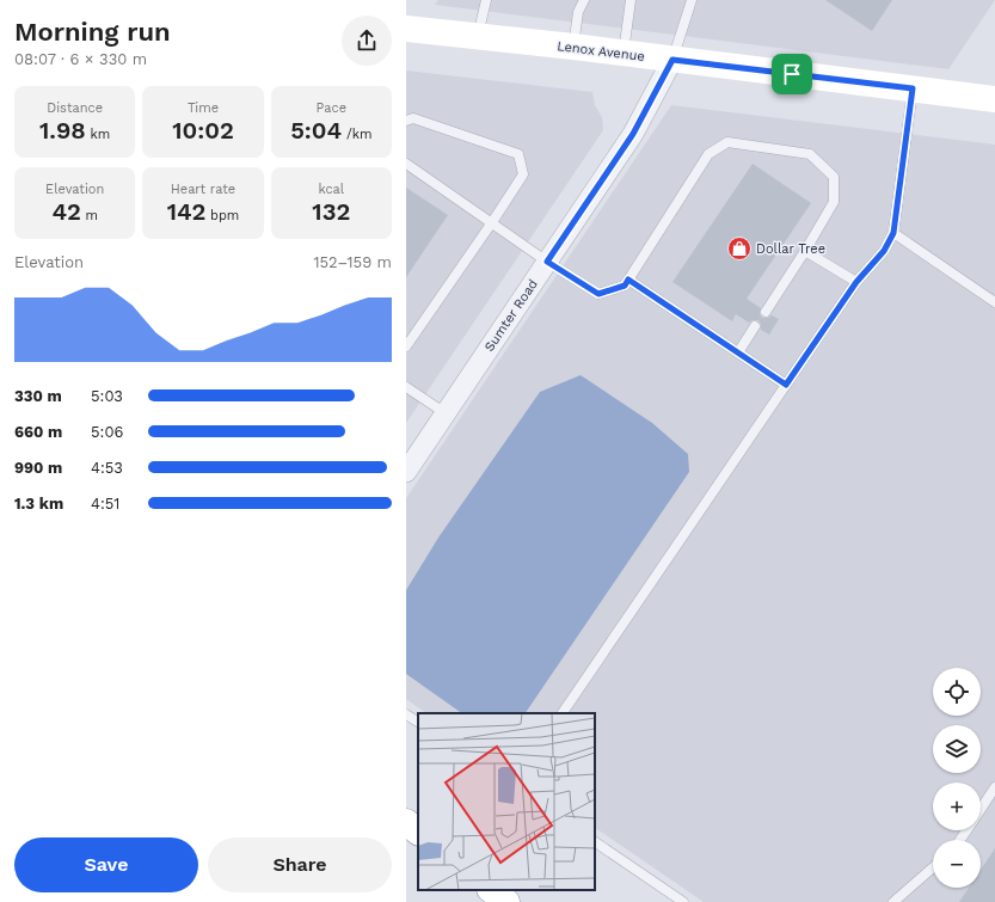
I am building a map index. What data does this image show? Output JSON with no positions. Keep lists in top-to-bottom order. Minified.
{"streets":{"main road":["Lenox Avenue"],"street":["Sumter Road"]},"crossings":[["Lenox Avenue","Sumter Road"]],"places":{"shop":["Dollar Tree"]},"page":{"heading":["Morning run","08:07 · 6 × 330 m"],"stats":[["Distance","1.98 km"],["Time","10:02"],["Pace","5:04 /km"],["Elevation","42 m"],["Heart rate","142 bpm"],["kcal","132"]],"chart":["Elevation","152–159 m"],"list":[{"name":"330 m","note":"5:03"},{"name":"660 m","note":"5:06"},{"name":"990 m","note":"4:53"},{"name":"1.3 km","note":"4:51"}],"map_buttons":["+","−"],"buttons":["Save","Share"]}}
